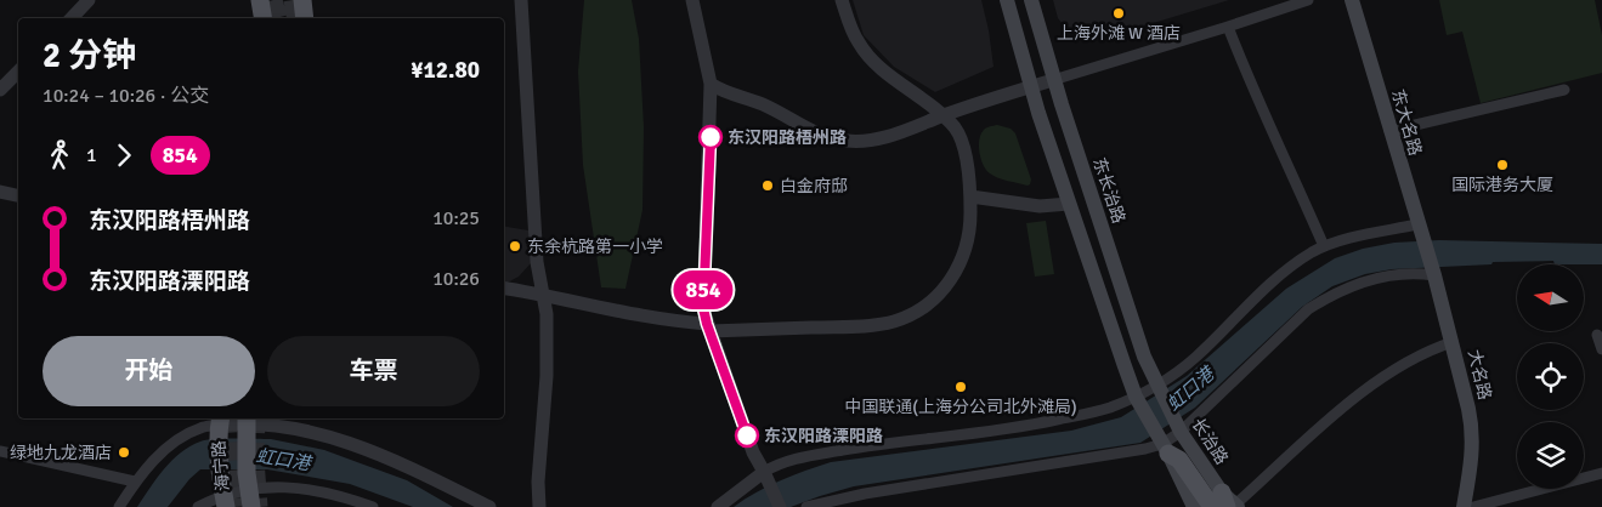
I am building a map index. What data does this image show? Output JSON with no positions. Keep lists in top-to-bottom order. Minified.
{"streets":{"main road":["东大名路","东长治路","大名路","长治路","海宁路"]},"crossings":[["东大名路","大名路"],["东长治路","长治路"]],"water":["虹口港"],"places":["上海外滩 W 酒店","东汉阳路梧州路","国际港务大厦","白金府邸","东余杭路第一小学","中国联通(上海分公司北外滩局)","东汉阳路溧阳路","绿地九龙酒店"],"lines":["bus line 854"],"north":"left","page":{"on_map":"854","heading":["2 分钟","10:24 – 10:26 · 公交","¥12.80"],"legs":["1","854"],"list":[{"name":"东汉阳路梧州路","value":"10:25"},{"name":"东汉阳路溧阳路","value":"10:26"}],"buttons":["开始","车票"]}}
